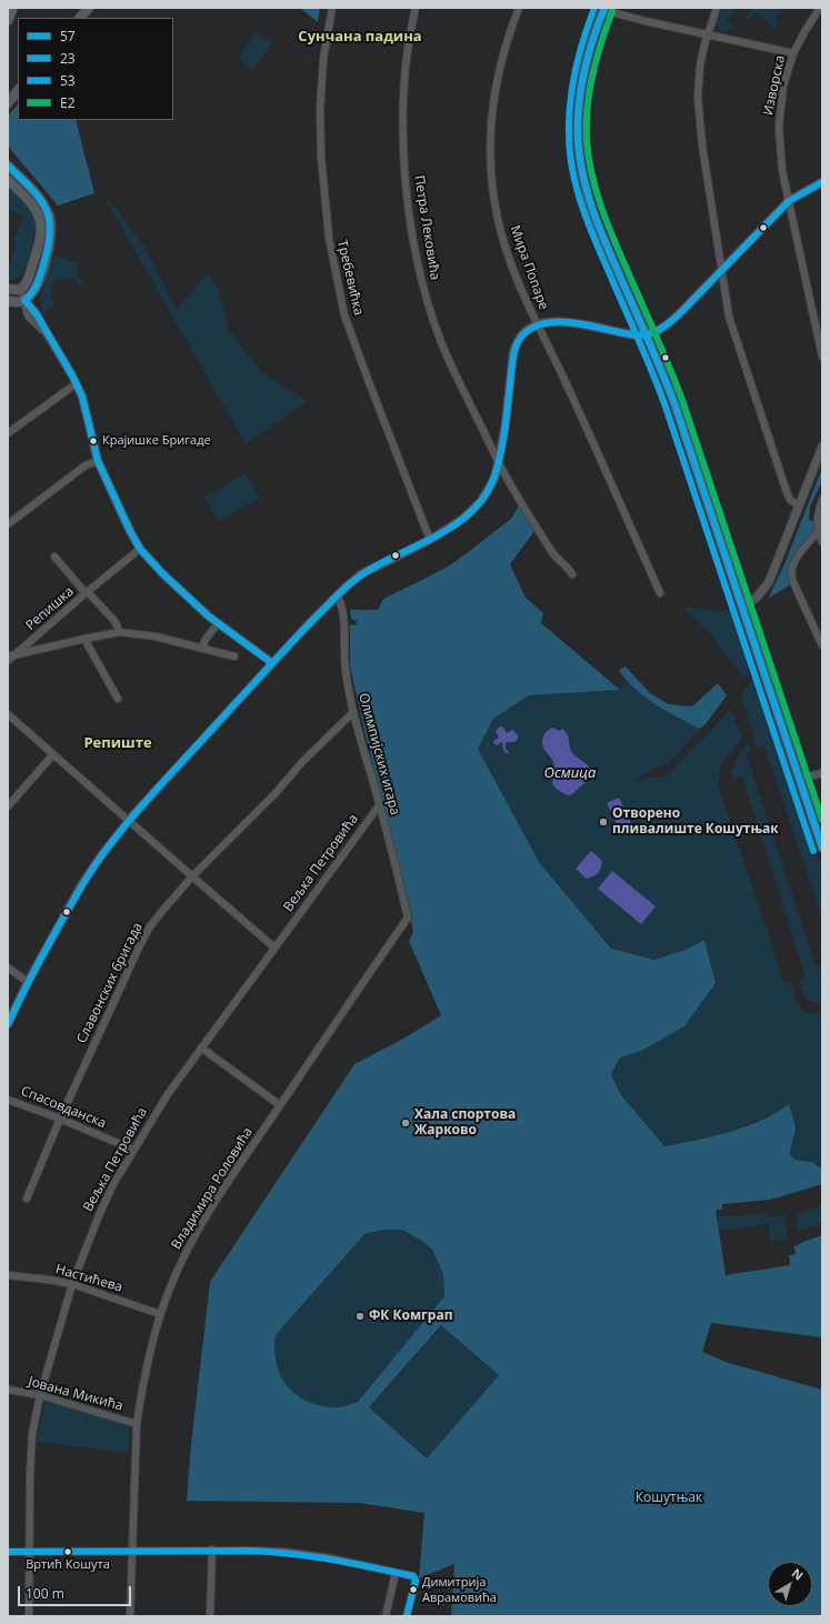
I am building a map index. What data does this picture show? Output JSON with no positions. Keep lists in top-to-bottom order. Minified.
{"streets":{"street":["Изворска","Петра Лековића","Мира Попаре","Требевићка","Репишка","Олимпијских игара","Вељка Петровића","Славонских бригада","Спасовданска","Владимира Роловића","Настићева","Јована Микића"]},"crossings":[["Олимпијских игара","Вељка Петровића"],["Олимпијских игара","Славонских бригада"],["Олимпијских игара","Владимира Роловића"],["Вељка Петровића","Спасовданска"],["Вељка Петровића","Настићева"],["Вељка Петровића","Јована Микића"],["Славонских бригада","Спасовданска"],["Владимира Роловића","Настићева"],["Владимира Роловића","Јована Микића"]],"districts":["Сунчана падина","Репиште"],"water":["Осмица"],"parks":["Кошутњак"],"places":["Крајишке Бригаде","Отворено пливалиште Кошутњак","Хала спортова Жарково","ФК Комграп","Вртић Кошута","Димитрија Аврамовића"],"lines":["transit line 23","transit line 53","transit line E2","transit line 57"],"legend":["57","23","53","E2"],"scale_bar":"100 m","north":"top right"}
